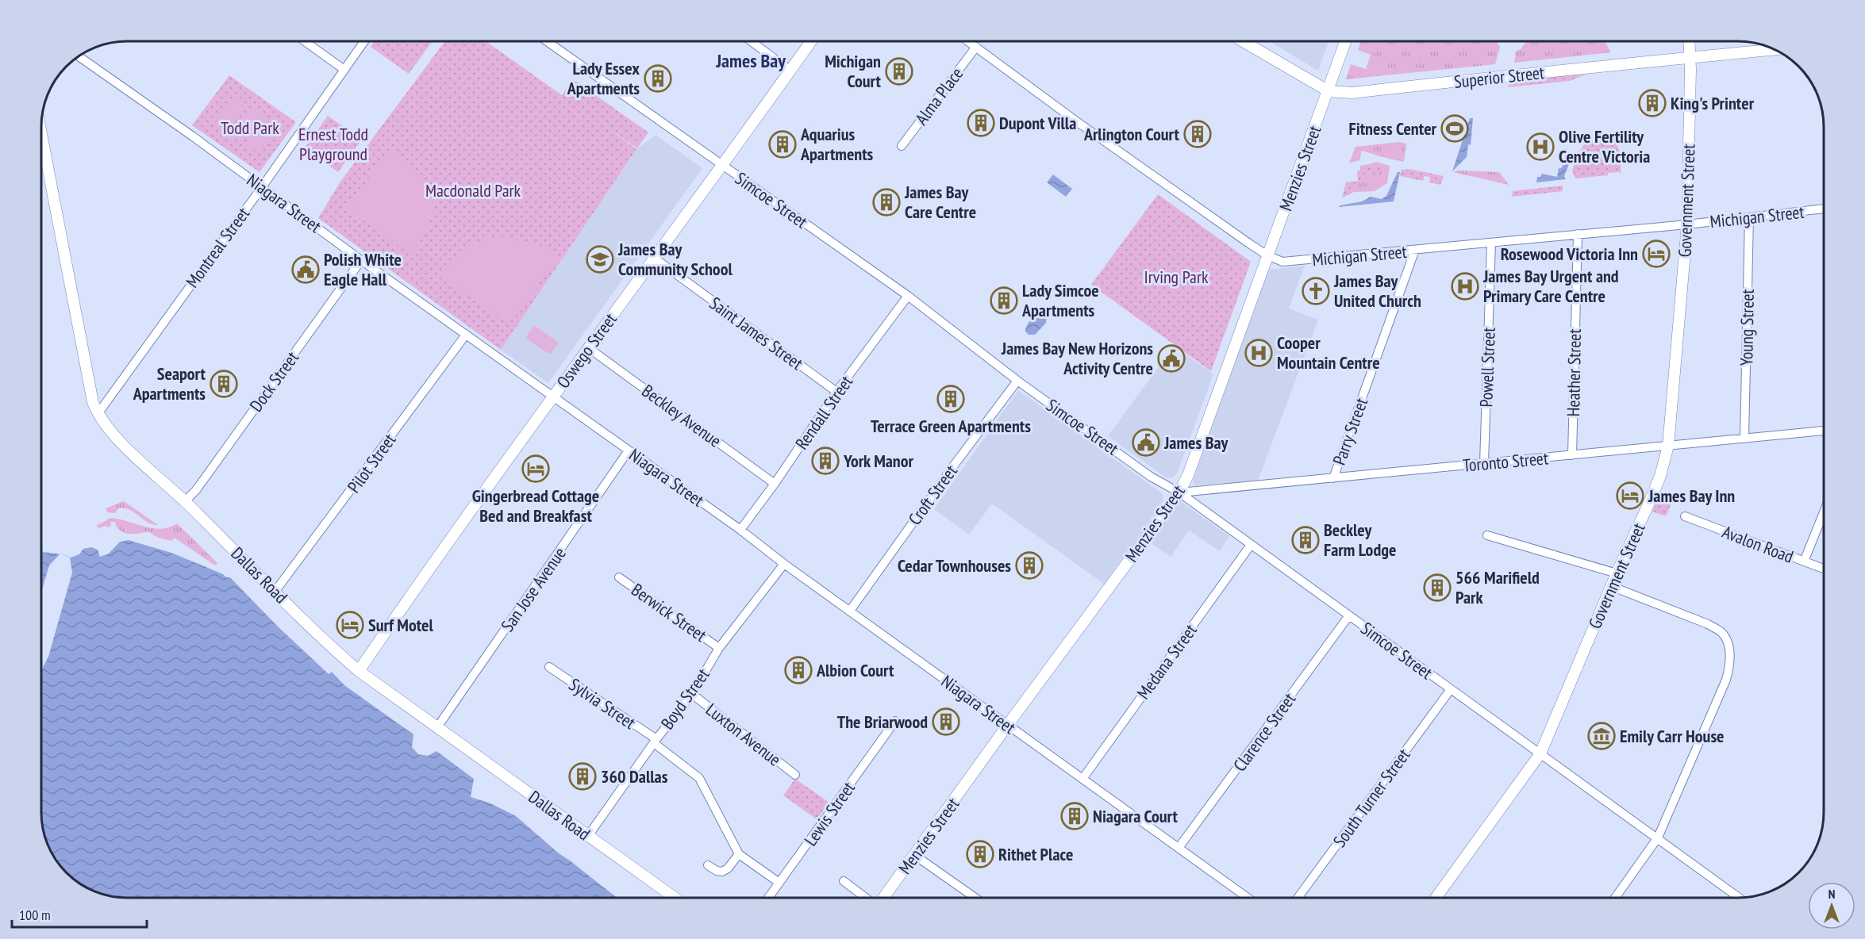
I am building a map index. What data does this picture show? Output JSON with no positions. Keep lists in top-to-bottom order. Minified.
{"streets":{"street":["Superior Street","Alma Place","Menzies Street","Simcoe Street","Government Street","Niagara Street","Michigan Street","Montreal Street","Young Street","Saint James Street","Oswego Street","Powell Street","Heather Street","Dock Street","Rendall Street","Beckley Avenue","Parry Street","Toronto Street","Pilot Street","Croft Street","Avalon Road","Dallas Road","San Jose Avenue","Berwick Street","Medana Street","Boyd Street","Sylvia Street","Clarence Street","Luxton Avenue","South Turner Street","Lewis Street"]},"crossings":[["Superior Street","Menzies Street"],["Superior Street","Government Street"],["Alma Place","Michigan Street"],["Menzies Street","Simcoe Street"],["Menzies Street","Niagara Street"],["Menzies Street","Michigan Street"],["Menzies Street","Toronto Street"],["Simcoe Street","Government Street"],["Simcoe Street","Oswego Street"],["Simcoe Street","Rendall Street"],["Simcoe Street","Toronto Street"],["Simcoe Street","Croft Street"],["Simcoe Street","Medana Street"],["Simcoe Street","Clarence Street"],["Simcoe Street","South Turner Street"],["Government Street","Michigan Street"],["Government Street","Toronto Street"],["Niagara Street","Montreal Street"],["Niagara Street","Oswego Street"],["Niagara Street","Dock Street"],["Niagara Street","Rendall Street"],["Niagara Street","Pilot Street"],["Niagara Street","Croft Street"],["Niagara Street","San Jose Avenue"],["Niagara Street","Medana Street"],["Niagara Street","Boyd Street"],["Niagara Street","Clarence Street"],["Michigan Street","Young Street"],["Michigan Street","Powell Street"],["Michigan Street","Heather Street"],["Michigan Street","Parry Street"],["Montreal Street","Dallas Road"],["Young Street","Toronto Street"],["Saint James Street","Oswego Street"],["Saint James Street","Rendall Street"],["Oswego Street","Beckley Avenue"],["Oswego Street","Dallas Road"],["Powell Street","Toronto Street"],["Heather Street","Toronto Street"],["Dock Street","Dallas Road"],["Rendall Street","Beckley Avenue"],["Parry Street","Toronto Street"],["Pilot Street","Dallas Road"],["Dallas Road","San Jose Avenue"],["Dallas Road","Boyd Street"],["Berwick Street","Boyd Street"],["Boyd Street","Sylvia Street"],["Boyd Street","Luxton Avenue"]],"districts":["James Bay"],"parks":["Todd Park","Ernest Todd Playground","Macdonald Park","Irving Park"],"places":{"building":["Michigan Court","Lady Essex Apartments","King's Printer","Dupont Villa","Arlington Court","Aquarius Apartments","James Bay Care Centre","Lady Simcoe Apartments","Seaport Apartments","Terrace Green Apartments","York Manor","Beckley Farm Lodge","Cedar Townhouses","566 Marifield Park","Albion Court","The Briarwood","360 Dallas","Niagara Court","Rithet Place"],"sports":["Fitness Center"],"hospital":["Olive Fertility Centre Victoria","James Bay Urgent and Primary Care Centre","Cooper Mountain Centre"],"hotel":["Rosewood Victoria Inn","Gingerbread Cottage Bed and Breakfast","James Bay Inn","Surf Motel"],"school or university":["James Bay Community School"],"public building":["Polish White Eagle Hall","James Bay New Horizons Activity Centre","James Bay"],"church":["James Bay United Church"],"museum":["Emily Carr House"]},"scale_bar":"100 m","north":"top"}
